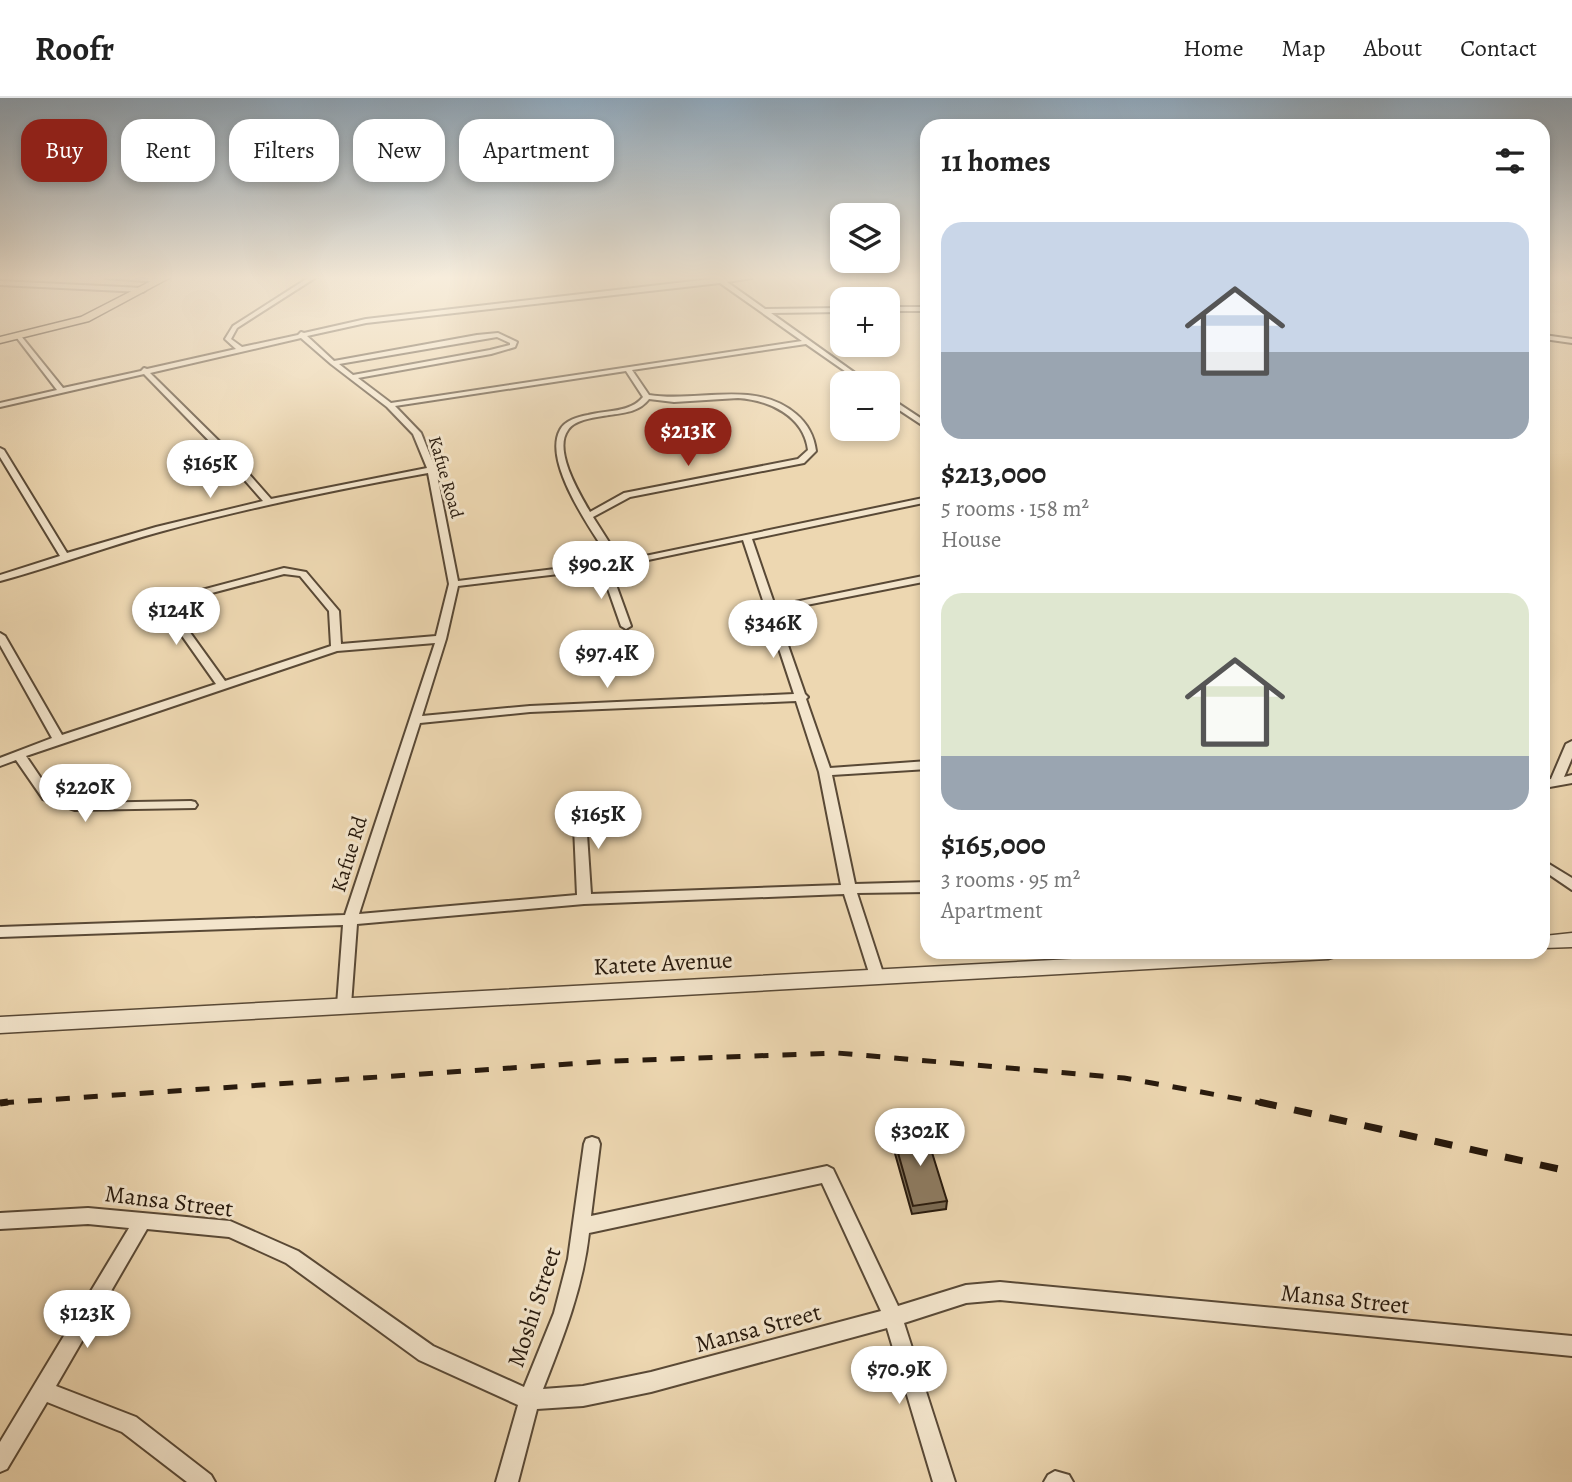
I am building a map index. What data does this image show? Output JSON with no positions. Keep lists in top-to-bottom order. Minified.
{"streets":{"street":["Kafue Road","Kafue Rd","Katete Avenue","Mansa Street","Moshi Street"]},"crossings":[["Kafue Road","Kafue Rd"],["Kafue Rd","Katete Avenue"],["Mansa Street","Moshi Street"]],"page":{"header":"Roofr","nav":["Home","Map","About","Contact"],"chip":["Buy","Rent","Filters","New","Apartment"],"heading":"11 homes","map_buttons":["+","−"],"list":[{"name":"$213,000","note":"5 rooms · 158 m² · House"},{"name":"$165,000","note":"3 rooms · 95 m² · Apartment"}],"price":["$213K","$165K","$90.2K","$124K","$346K","$97.4K","$220K","$165K","$302K","$123K","$70.9K"]}}
